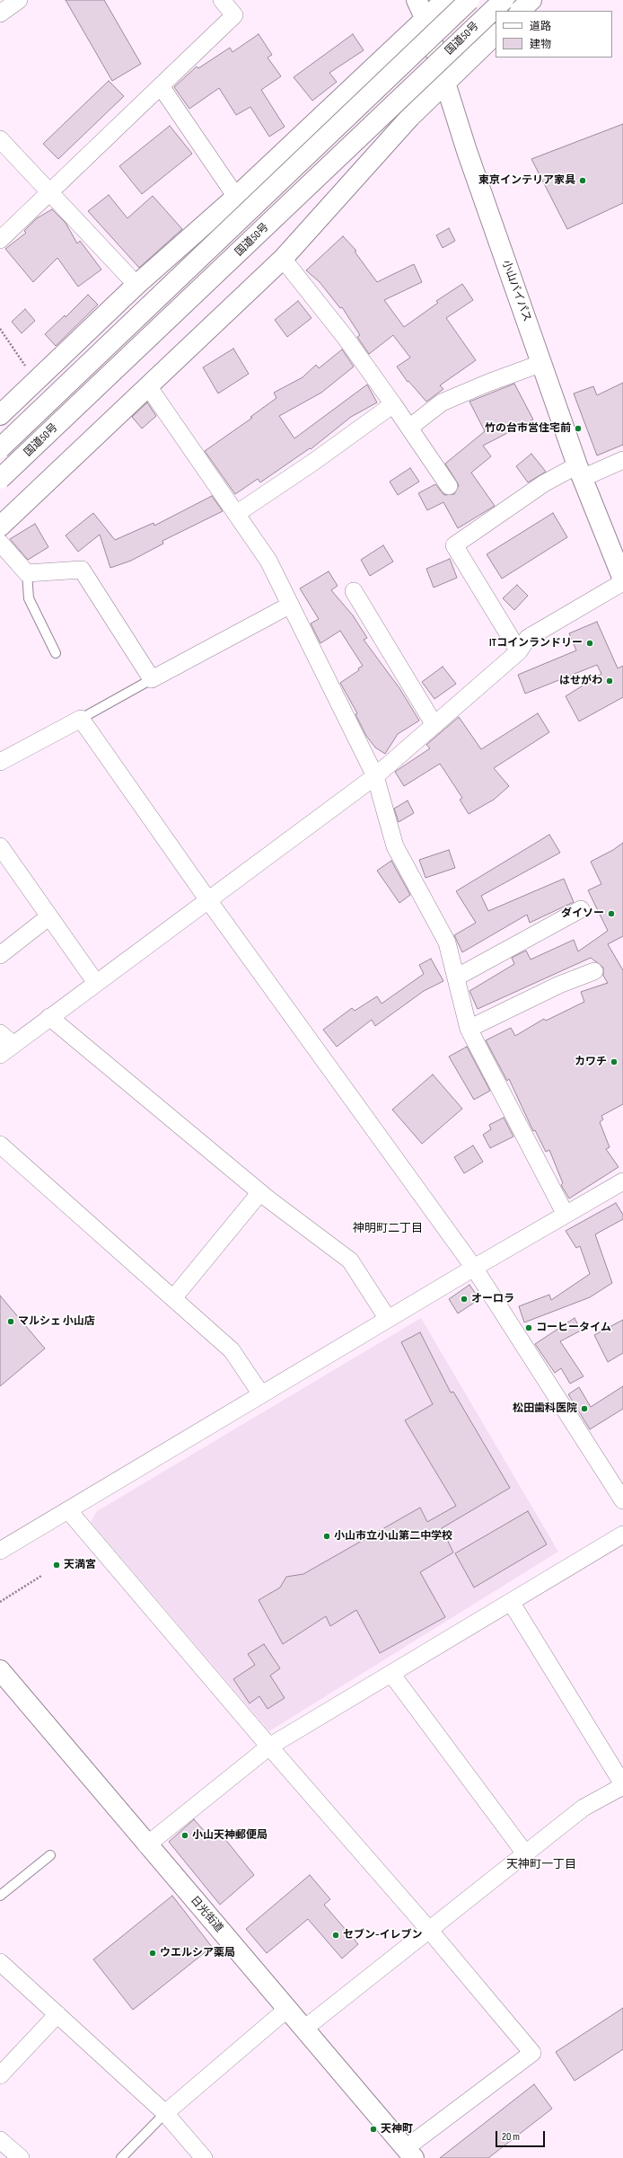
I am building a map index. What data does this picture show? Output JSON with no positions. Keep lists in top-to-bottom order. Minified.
{"streets":{"main road":["国道50号","小山バイパス","日光街道"]},"districts":["神明町二丁目","天神町一丁目"],"places":["東京インテリア家具","竹の台市営住宅前","ITコインランドリー","はせがわ","ダイソー","カワチ","オーロラ","マルシェ 小山店","コーヒータイム","松田歯科医院","小山市立小山第二中学校","天満宮","小山天神郵便局","セブン-イレブン","ウエルシア薬局","天神町"],"legend":["道路","建物"],"scale_bar":"20 m"}
